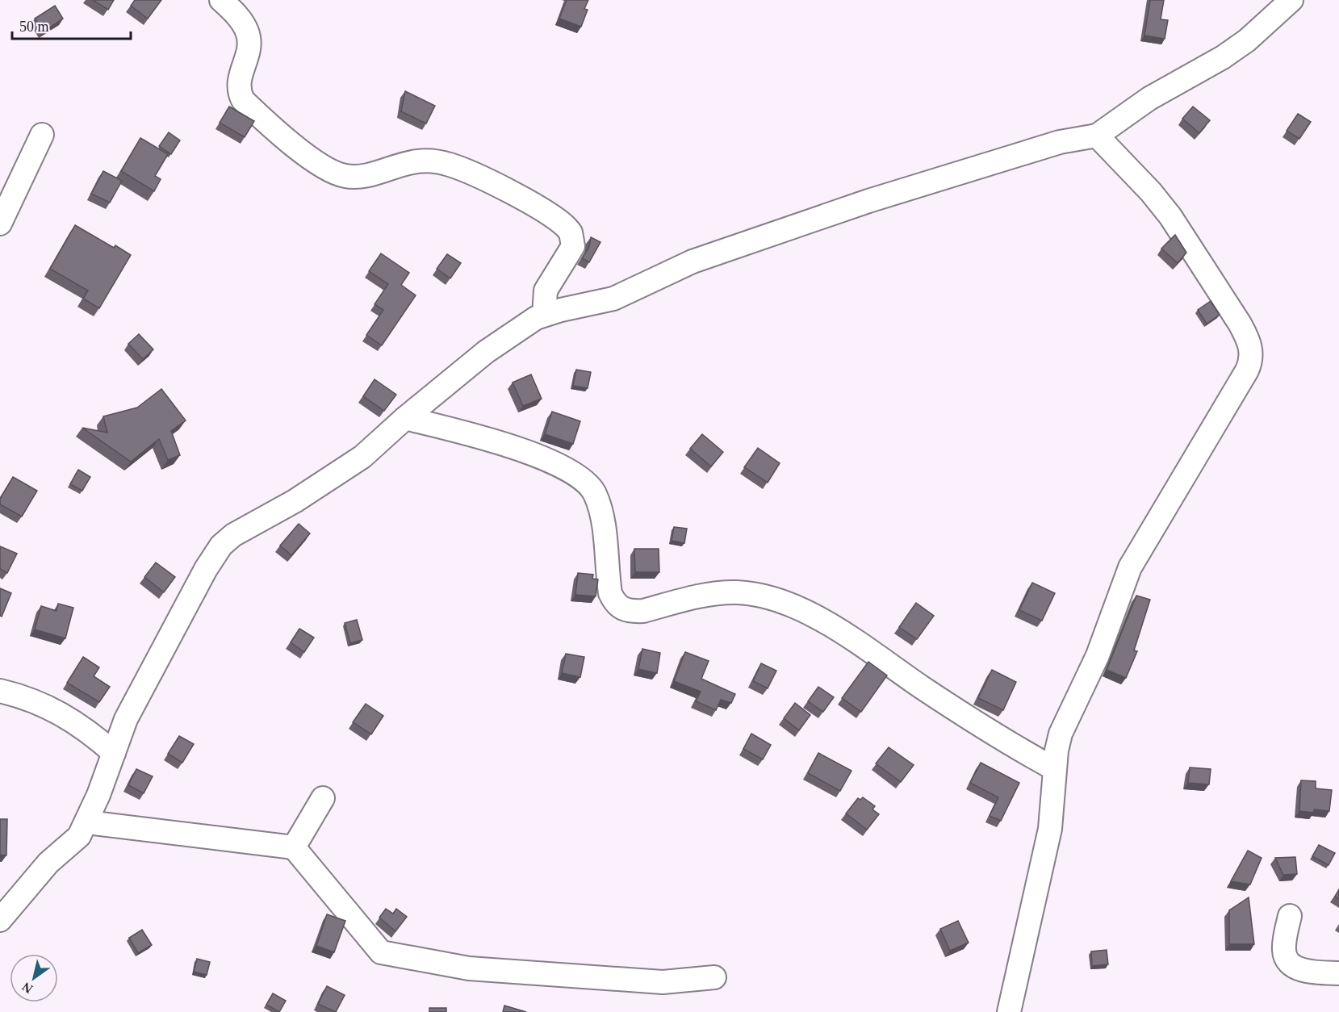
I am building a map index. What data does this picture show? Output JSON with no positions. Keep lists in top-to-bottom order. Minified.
{"scale_bar":"50 m","north":"bottom left"}
